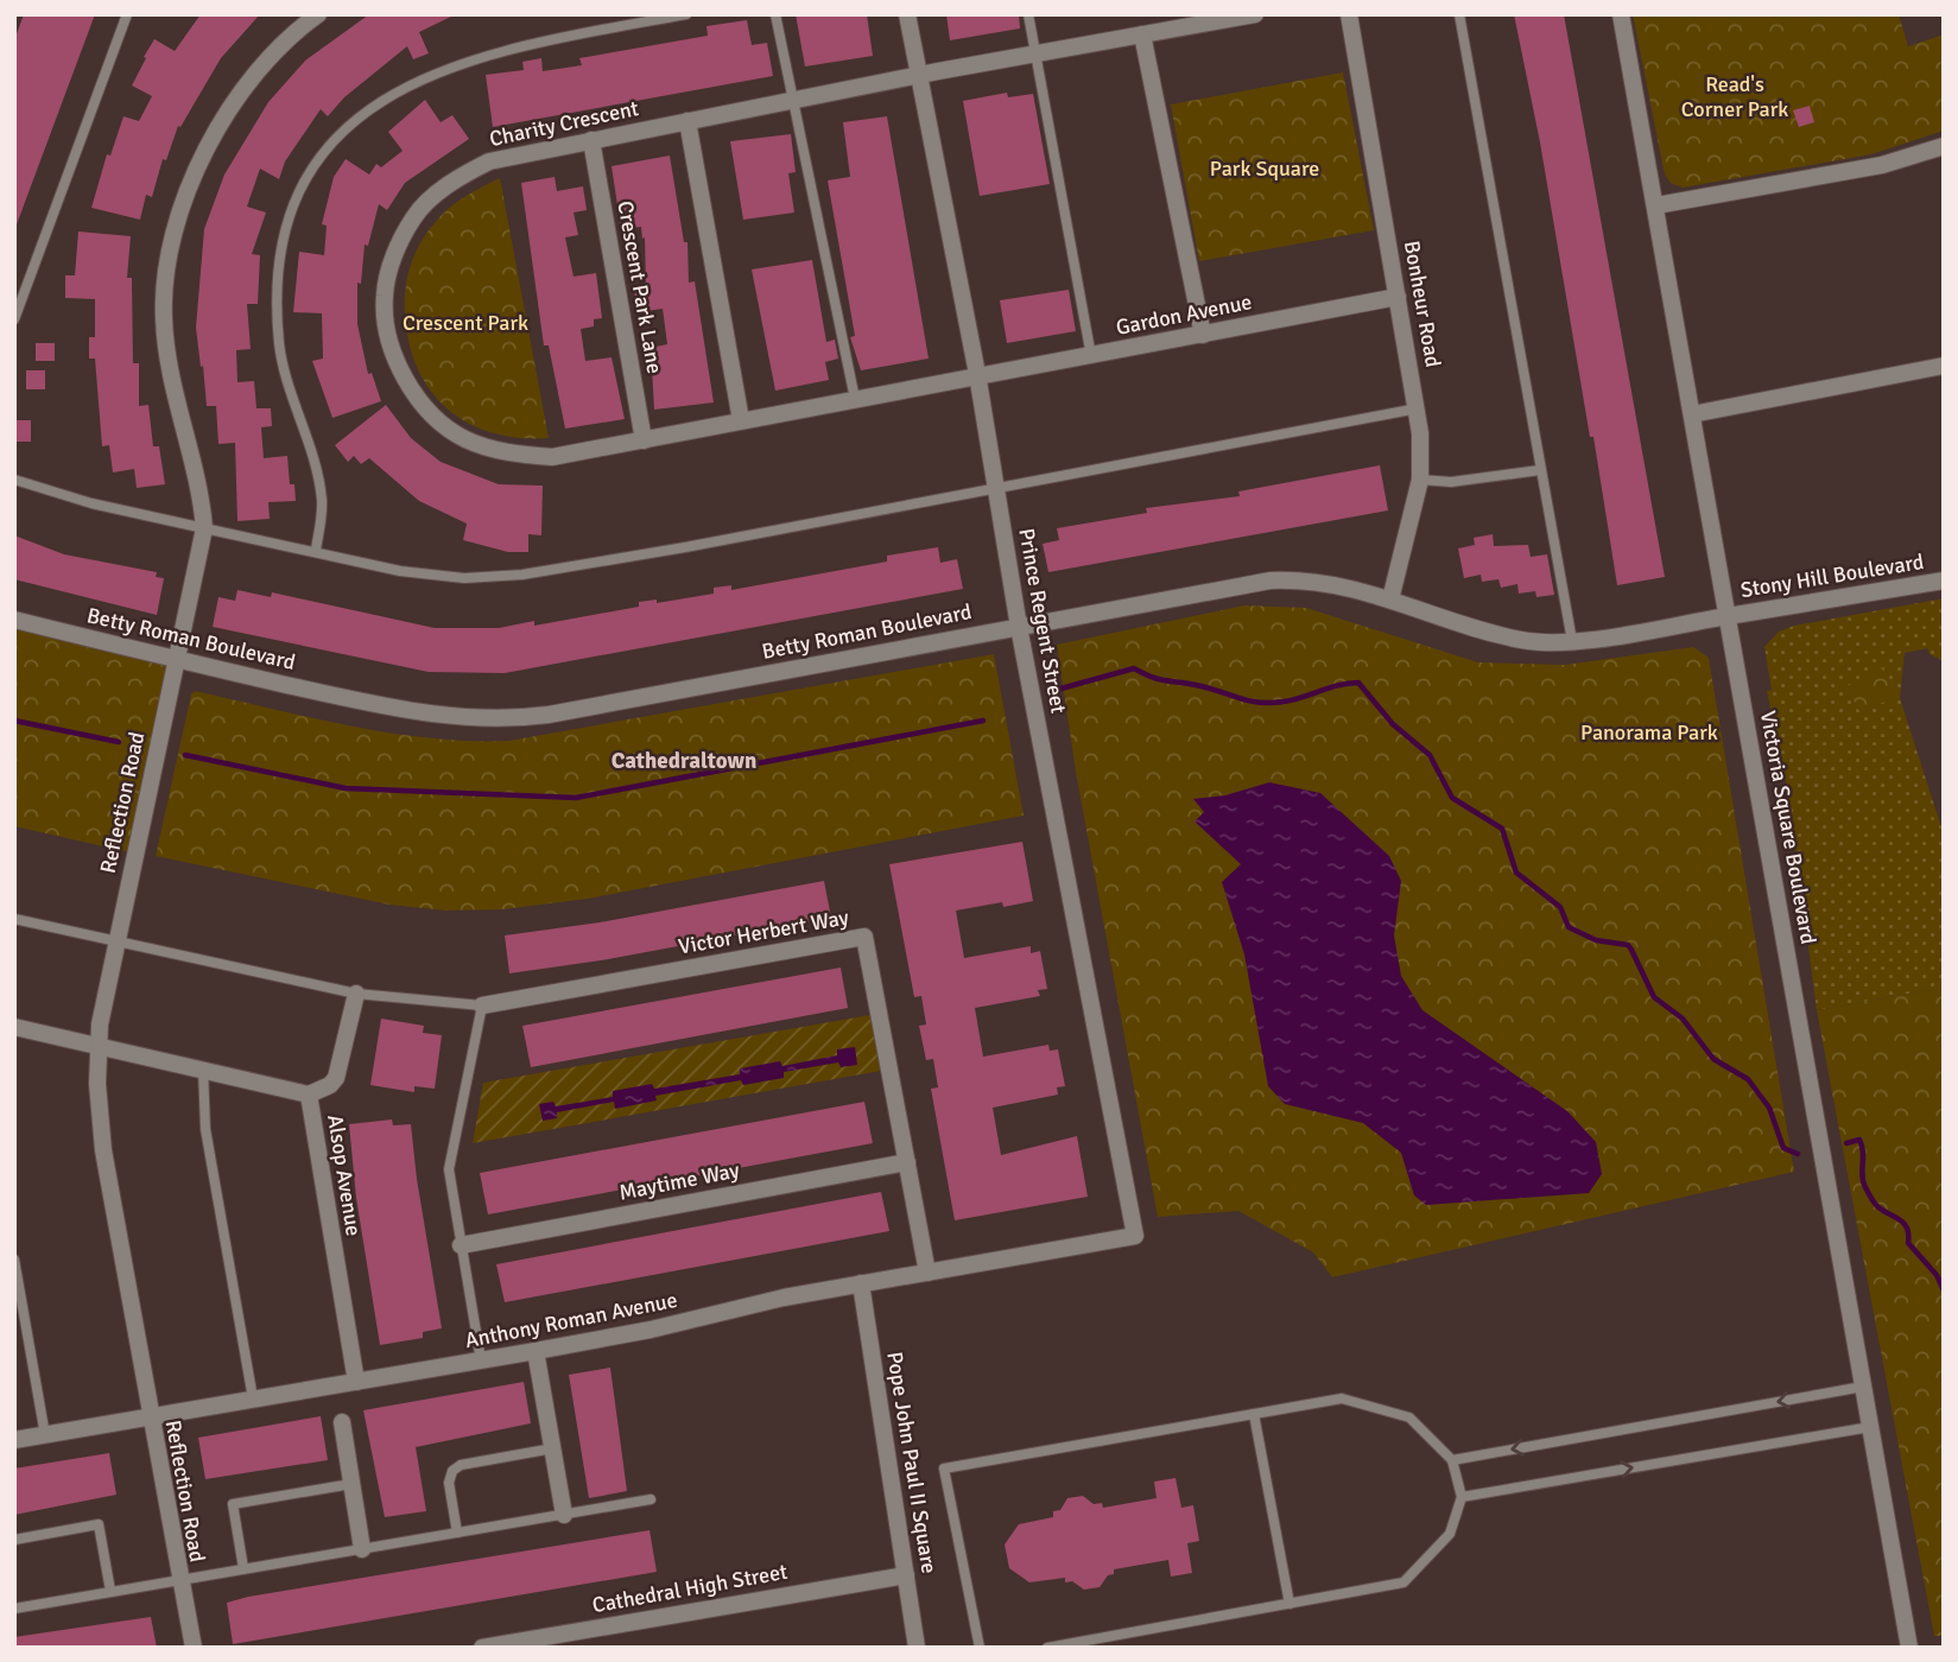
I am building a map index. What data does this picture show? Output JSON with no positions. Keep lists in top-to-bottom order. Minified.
{"streets":{"street":["Charity Crescent","Crescent Park Lane","Bonheur Road","Gardon Avenue","Stony Hill Boulevard","Prince Regent Street","Betty Roman Boulevard","Reflection Road","Victoria Square Boulevard","Victor Herbert Way","Alsop Avenue","Maytime Way","Anthony Roman Avenue","Pope John Paul II Square","Cathedral High Street"]},"crossings":[["Charity Crescent","Crescent Park Lane"],["Charity Crescent","Gardon Avenue"],["Charity Crescent","Prince Regent Street"],["Bonheur Road","Gardon Avenue"],["Bonheur Road","Betty Roman Boulevard"],["Gardon Avenue","Prince Regent Street"],["Stony Hill Boulevard","Betty Roman Boulevard"],["Stony Hill Boulevard","Victoria Square Boulevard"],["Prince Regent Street","Betty Roman Boulevard"],["Prince Regent Street","Anthony Roman Avenue"],["Betty Roman Boulevard","Reflection Road"],["Betty Roman Boulevard","Victoria Square Boulevard"],["Reflection Road","Anthony Roman Avenue"],["Victor Herbert Way","Maytime Way"],["Victor Herbert Way","Anthony Roman Avenue"],["Alsop Avenue","Anthony Roman Avenue"],["Anthony Roman Avenue","Pope John Paul II Square"],["Pope John Paul II Square","Cathedral High Street"]],"districts":["Cathedraltown"],"parks":["Read's Corner Park","Park Square","Crescent Park","Panorama Park"]}
